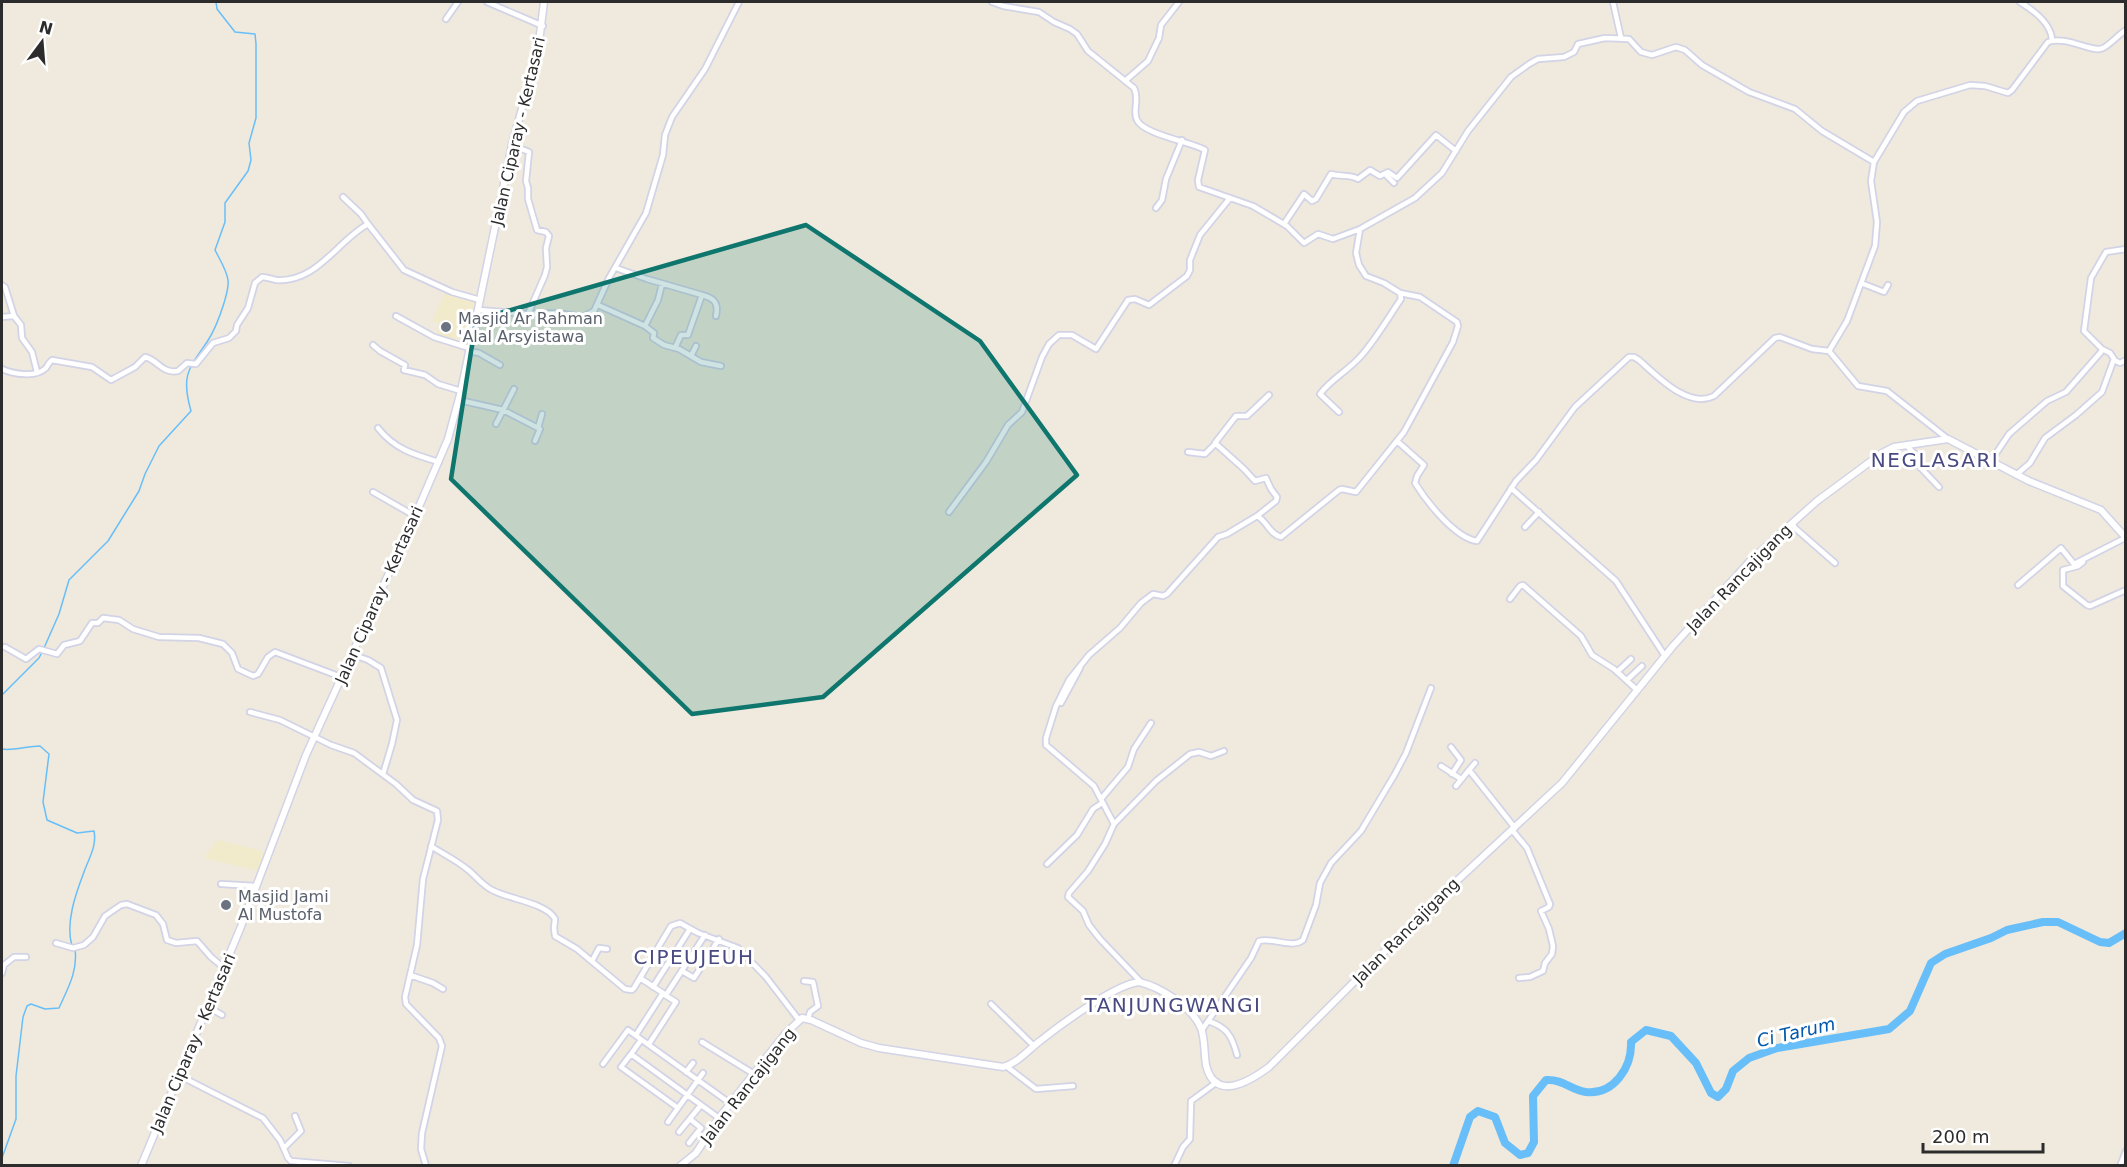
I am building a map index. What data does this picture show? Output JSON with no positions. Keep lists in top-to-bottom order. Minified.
{"streets":{"main road":["Jalan Ciparay - Kertasari","Jalan Rancajigang"]},"districts":["NEGLASARI","CIPEUJEUH","TANJUNGWANGI"],"water":["Ci Tarum"],"places":["Masjid Ar Rahman 'Alal Arsyistawa","Masjid Jami Al Mustofa"],"scale_bar":"200 m","north":"top"}
